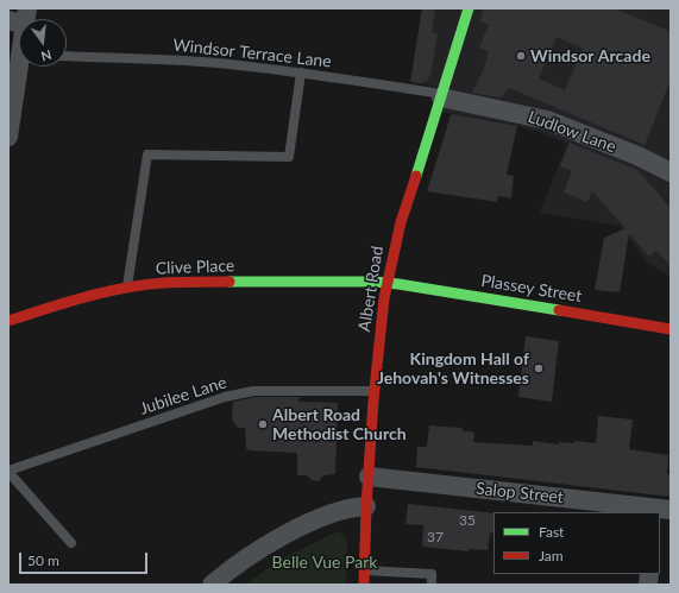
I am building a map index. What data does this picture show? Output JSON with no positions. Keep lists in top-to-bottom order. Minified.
{"streets":{"street":["Ludlow Lane","Clive Place","Albert Road","Plassey Street","Salop Street"],"lane":["Windsor Terrace Lane","Jubilee Lane"]},"crossings":[["Windsor Terrace Lane","Ludlow Lane"],["Windsor Terrace Lane","Albert Road"],["Ludlow Lane","Albert Road"],["Clive Place","Albert Road"],["Clive Place","Plassey Street"],["Albert Road","Plassey Street"],["Albert Road","Jubilee Lane"],["Albert Road","Salop Street"]],"parks":["Belle Vue Park"],"places":["Windsor Arcade","Kingdom Hall of Jehovah's Witnesses","Albert Road Methodist Church"],"house_numbers":["35","37"],"legend":["Fast","Jam"],"scale_bar":"50 m","north":"bottom"}
